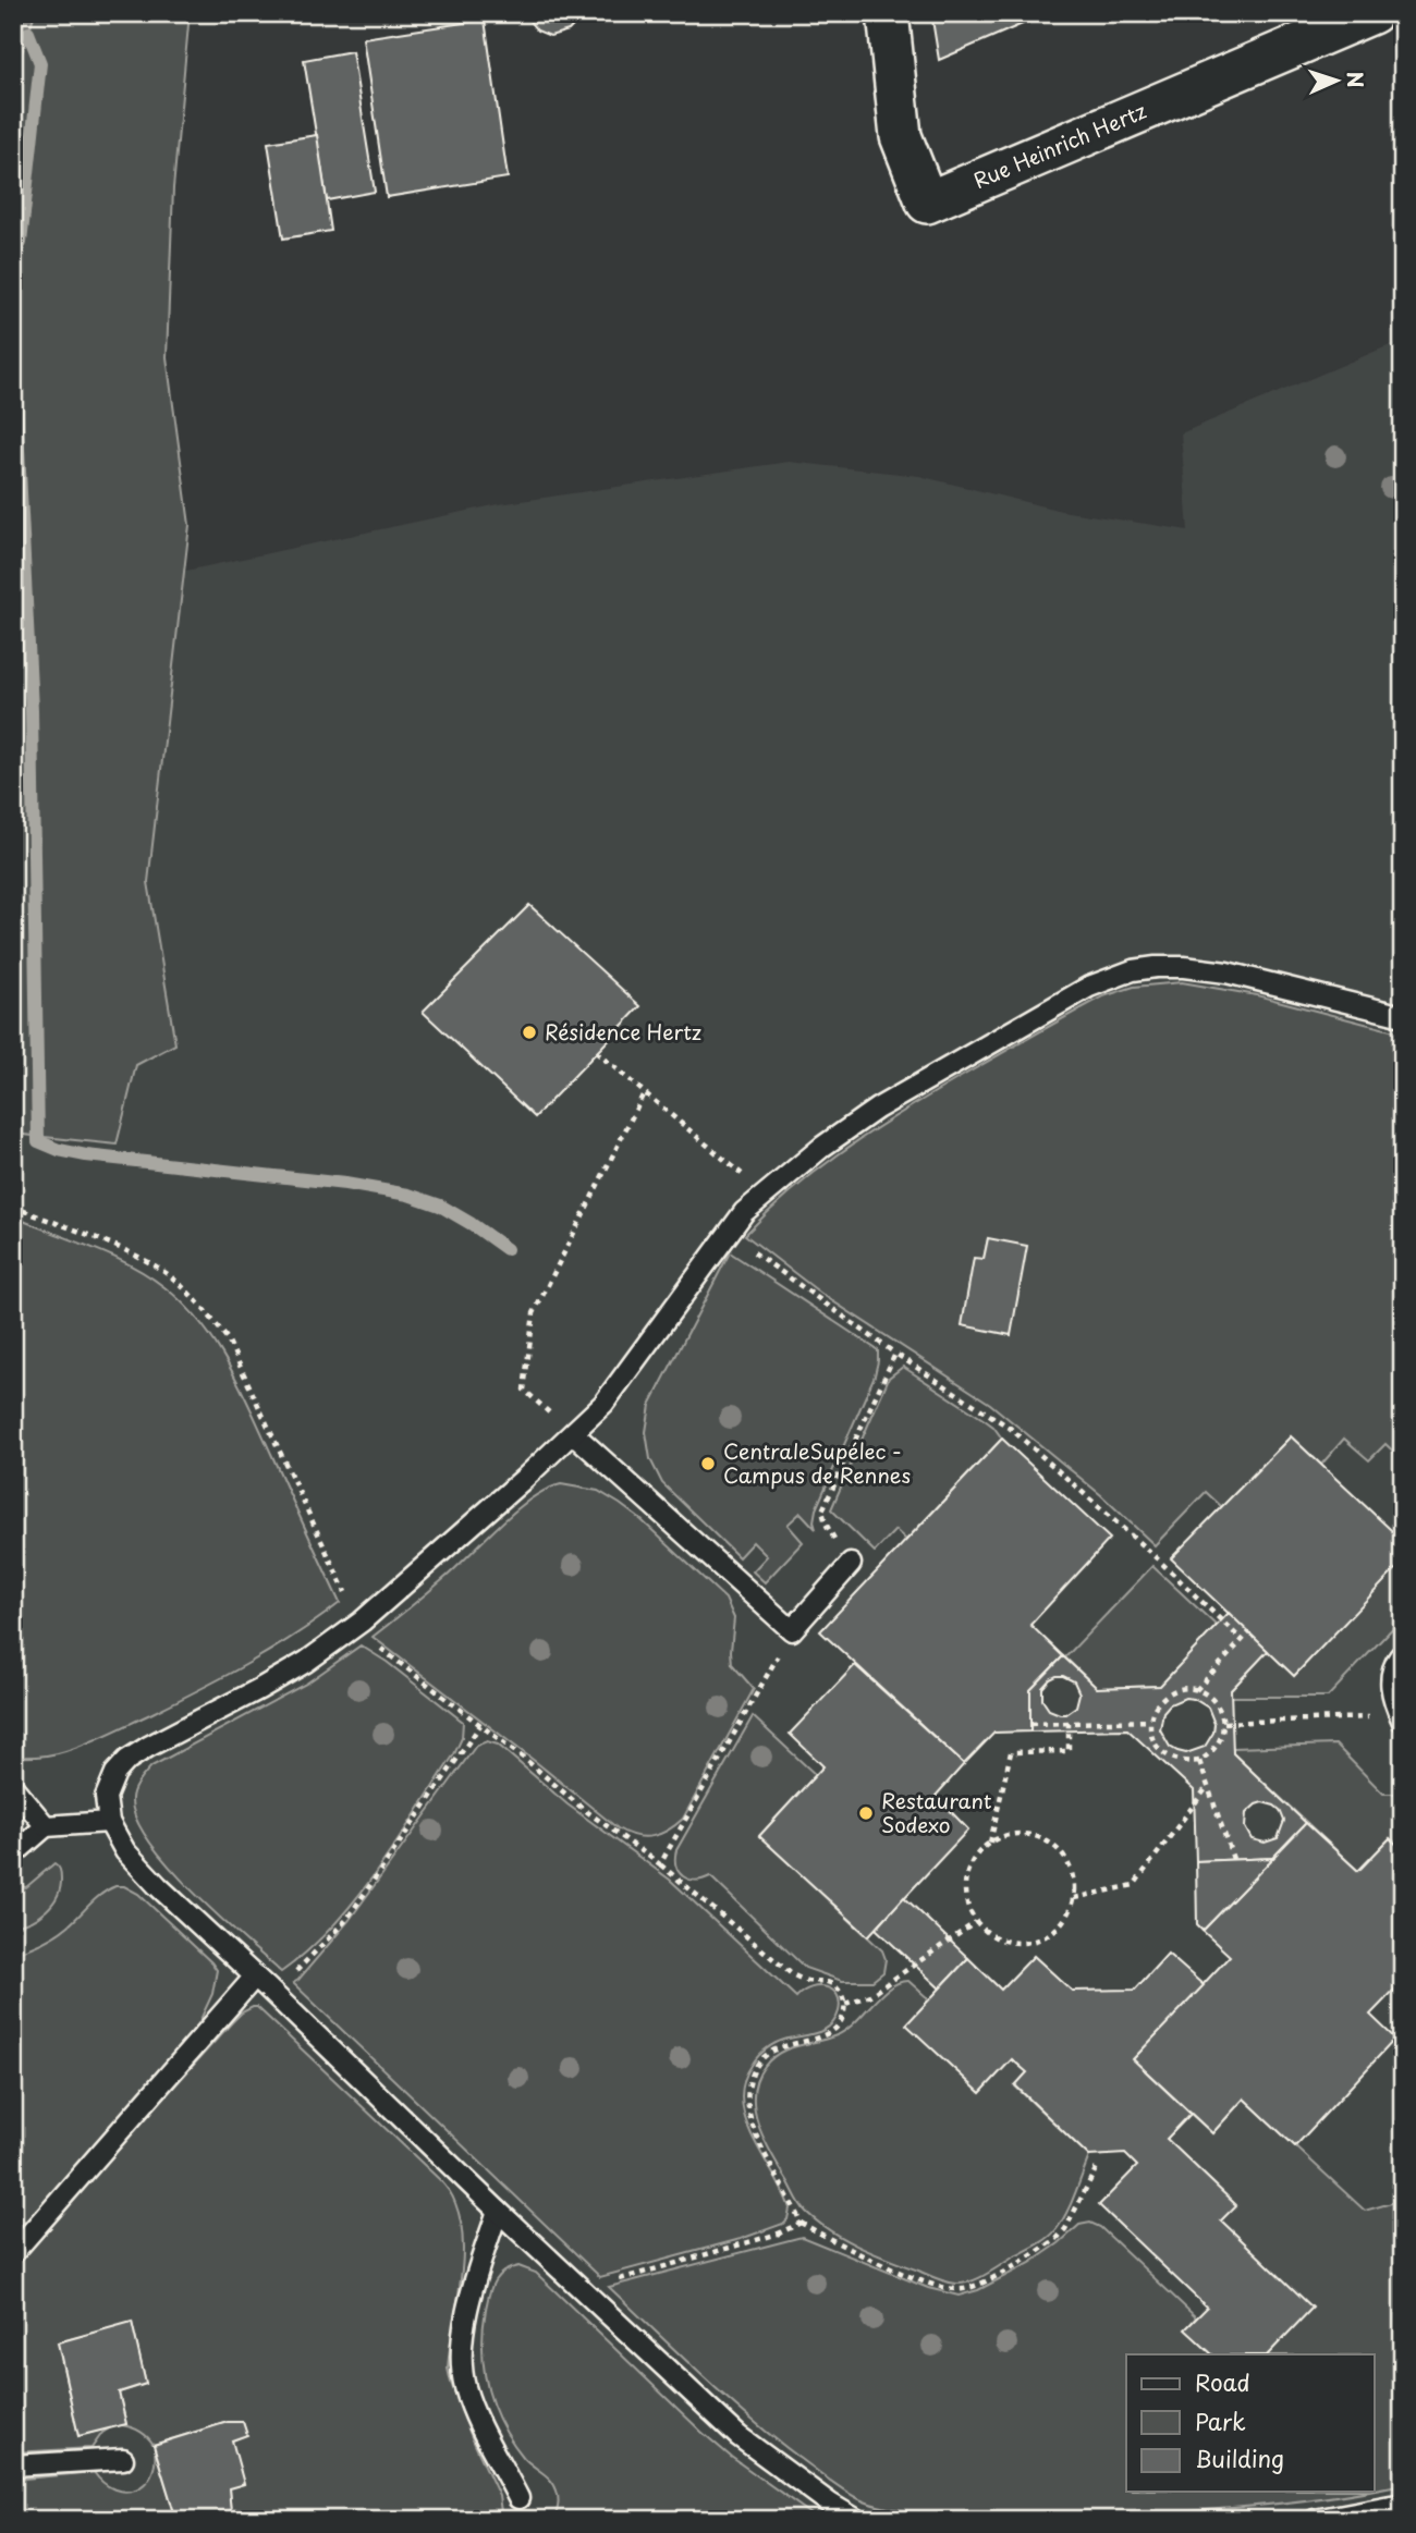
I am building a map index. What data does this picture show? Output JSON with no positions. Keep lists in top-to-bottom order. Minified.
{"streets":{"street":["Rue Heinrich Hertz"]},"places":["Résidence Hertz","CentraleSupélec - Campus de Rennes","Restaurant Sodexo"],"legend":["Road","Park","Building"],"north":"right"}
